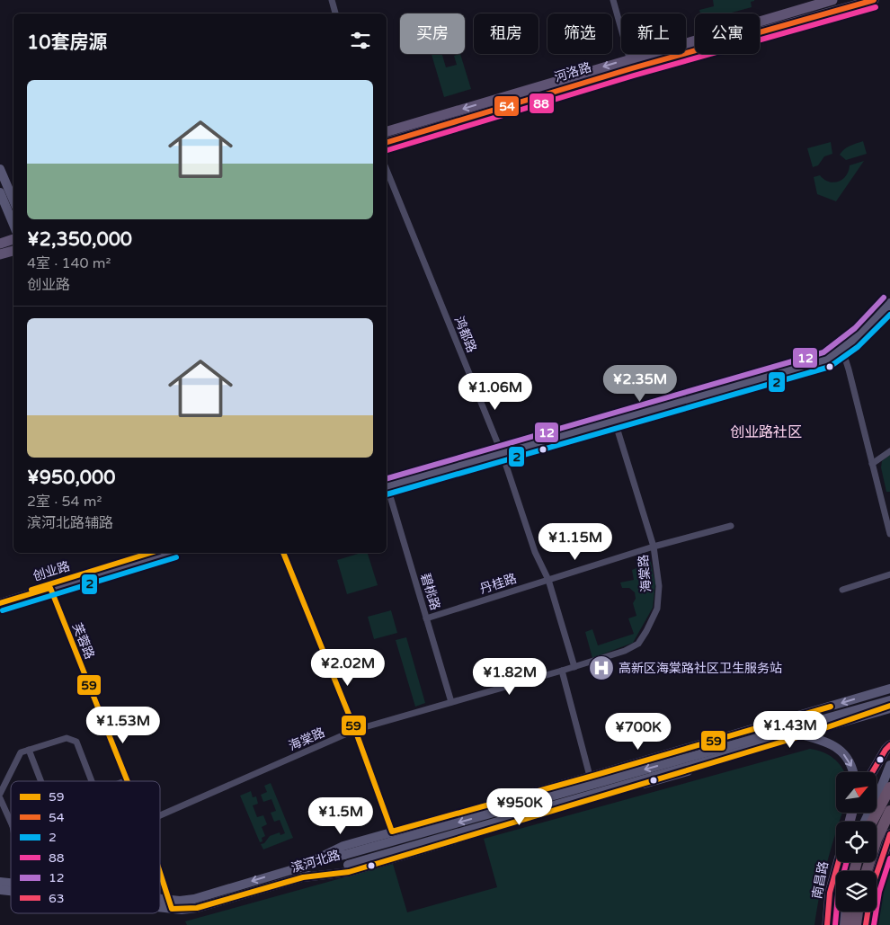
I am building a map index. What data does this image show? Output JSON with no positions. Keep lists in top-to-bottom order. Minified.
{"streets":{"main road":["河洛路","创业路","滨河北路","南昌路"],"street":["鸿都路","海棠路","丹桂路","碧桃路","芙蓉路"]},"crossings":[["鸿都路","海棠路"],["鸿都路","丹桂路"],["创业路","芙蓉路"],["海棠路","丹桂路"],["海棠路","碧桃路"],["丹桂路","碧桃路"],["芙蓉路","滨河北路"]],"districts":["创业路社区"],"places":{"hospital":["高新区海棠路社区卫生服务站"]},"lines":["transit line 54","transit line 88","transit line 12","transit line 2","transit line 59","transit line 63"],"legend":["59","54","2","88","12","63"],"north":"top right","page":{"chip":["买房","租房","筛选","新上","公寓"],"heading":"10套房源","list":[{"name":"¥2,350,000","note":"4室 · 140 m² · 创业路"},{"name":"¥950,000","note":"2室 · 54 m² · 滨河北路辅路"}],"price":["¥2.35M","¥1.06M","¥1.15M","¥2.02M","¥1.82M","¥1.53M","¥1.43M","¥700K","¥950K","¥1.5M"]}}
